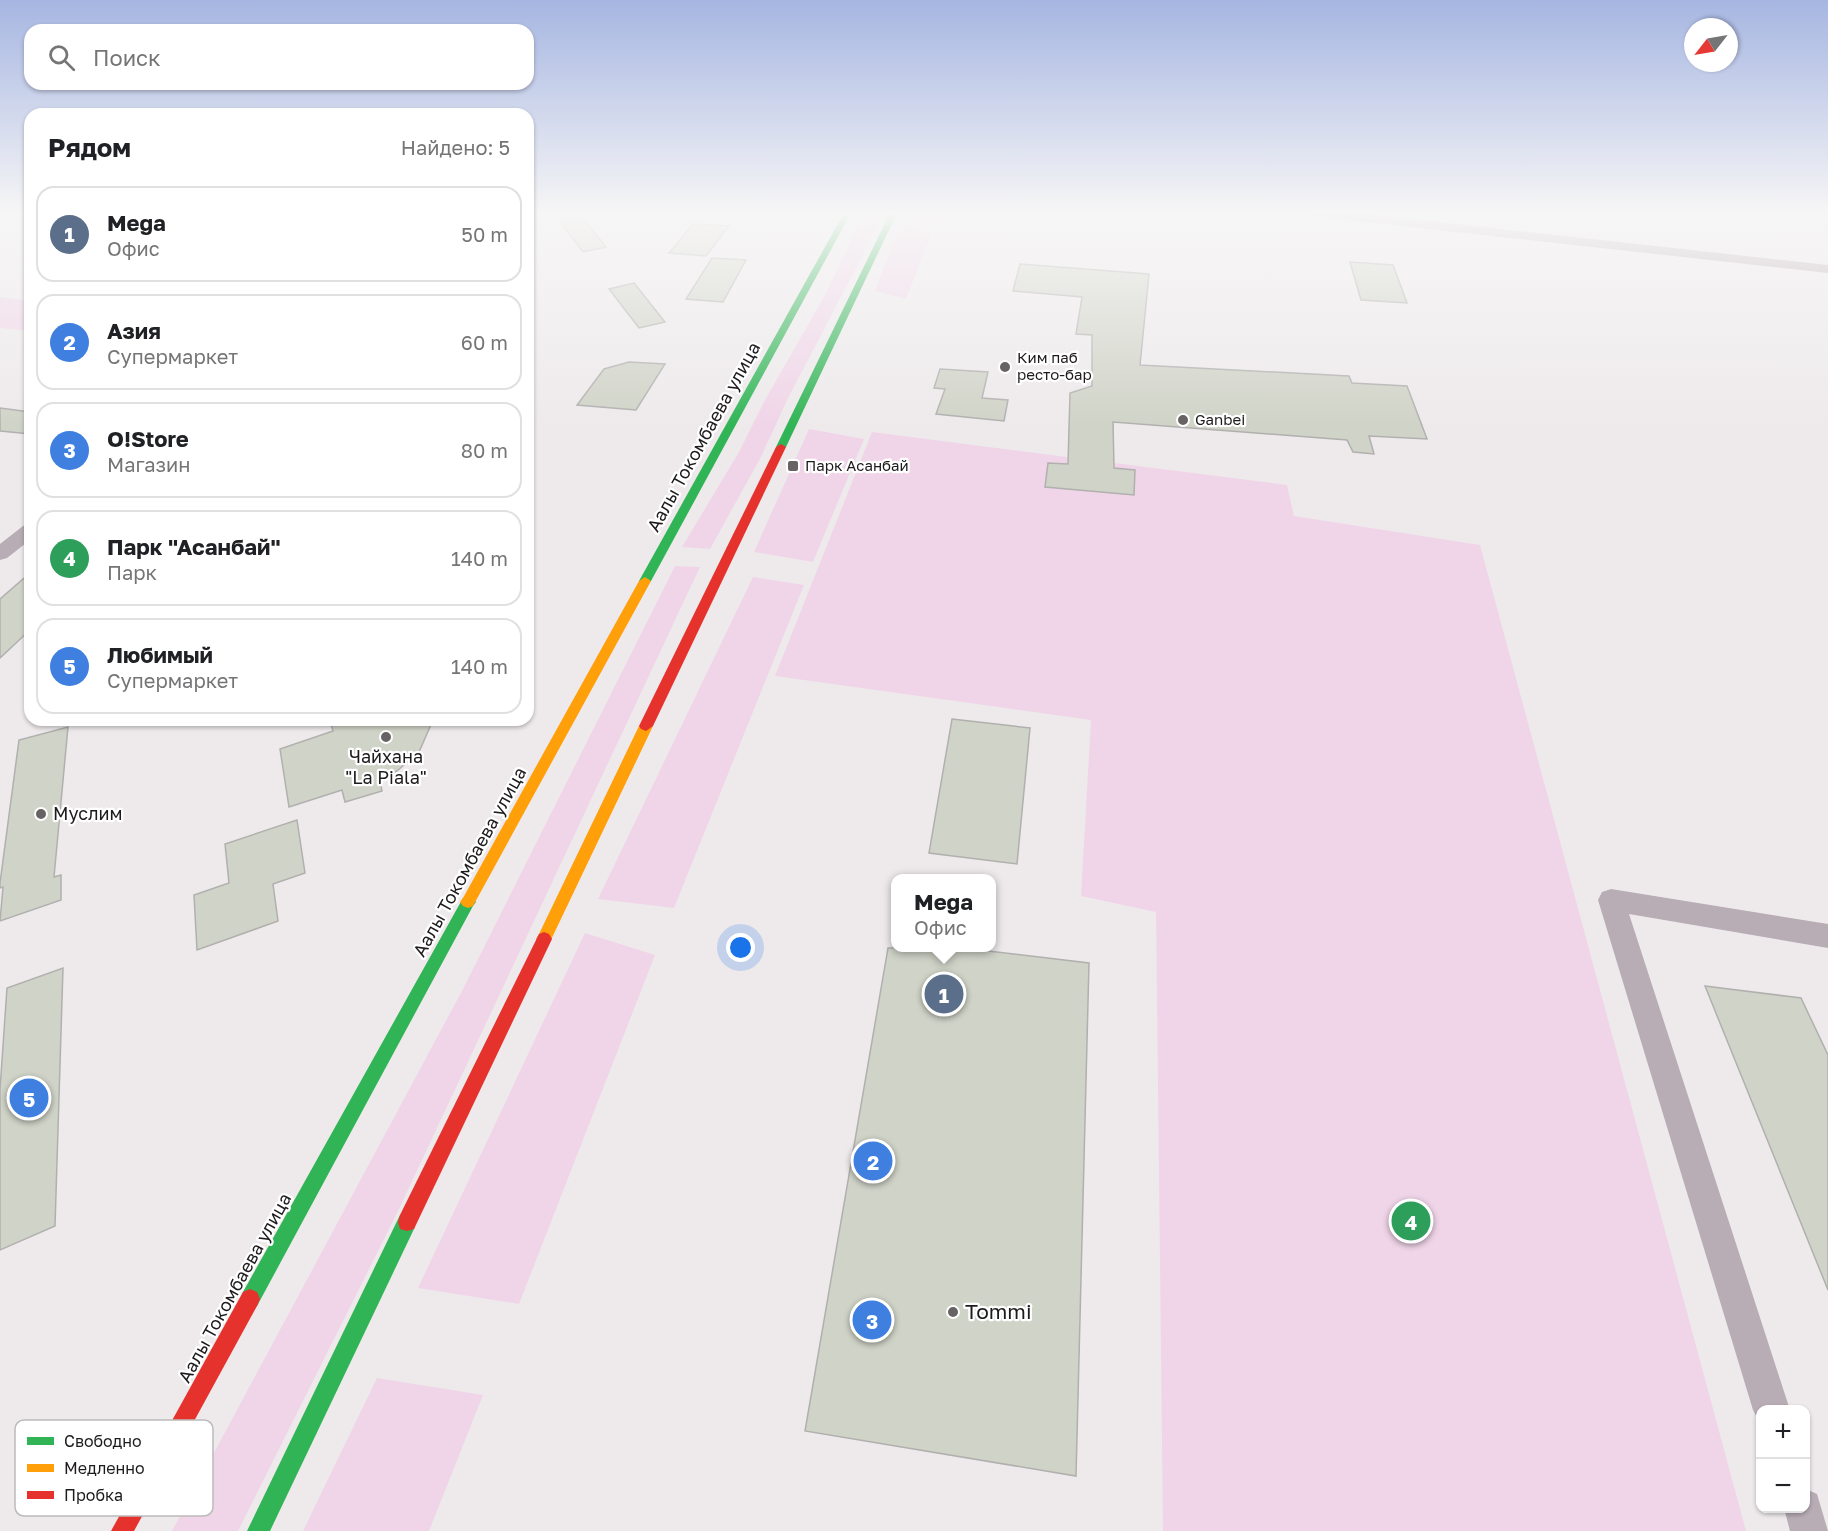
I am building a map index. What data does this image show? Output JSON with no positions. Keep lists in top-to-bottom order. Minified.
{"streets":{"main road":["Аалы Токомбаева улица"]},"places":{"other":["Ким паб ресто-бар","Ganbei","Чайхана \"La Piala\"","Муслим","Tommi"],"transit":["Парк Асанбай"]},"legend":["Свободно","Медленно","Пробка"],"north":"bottom left","page":{"search":"Поиск","heading":["Рядом","Найдено: 5"],"list":[{"mark":"1","name":"Mega","note":"Офис","value":"50 m"},{"mark":"2","name":"Азия","note":"Супермаркет","value":"60 m"},{"mark":"3","name":"O!Store","note":"Магазин","value":"80 m"},{"mark":"4","name":"Парк \"Асанбай\"","note":"Парк","value":"140 m"},{"mark":"5","name":"Любимый","note":"Супермаркет","value":"140 m"}],"popup":["Mega","Офис"],"pins":["1","5","2","4","3"],"map_buttons":["+","−"]}}
